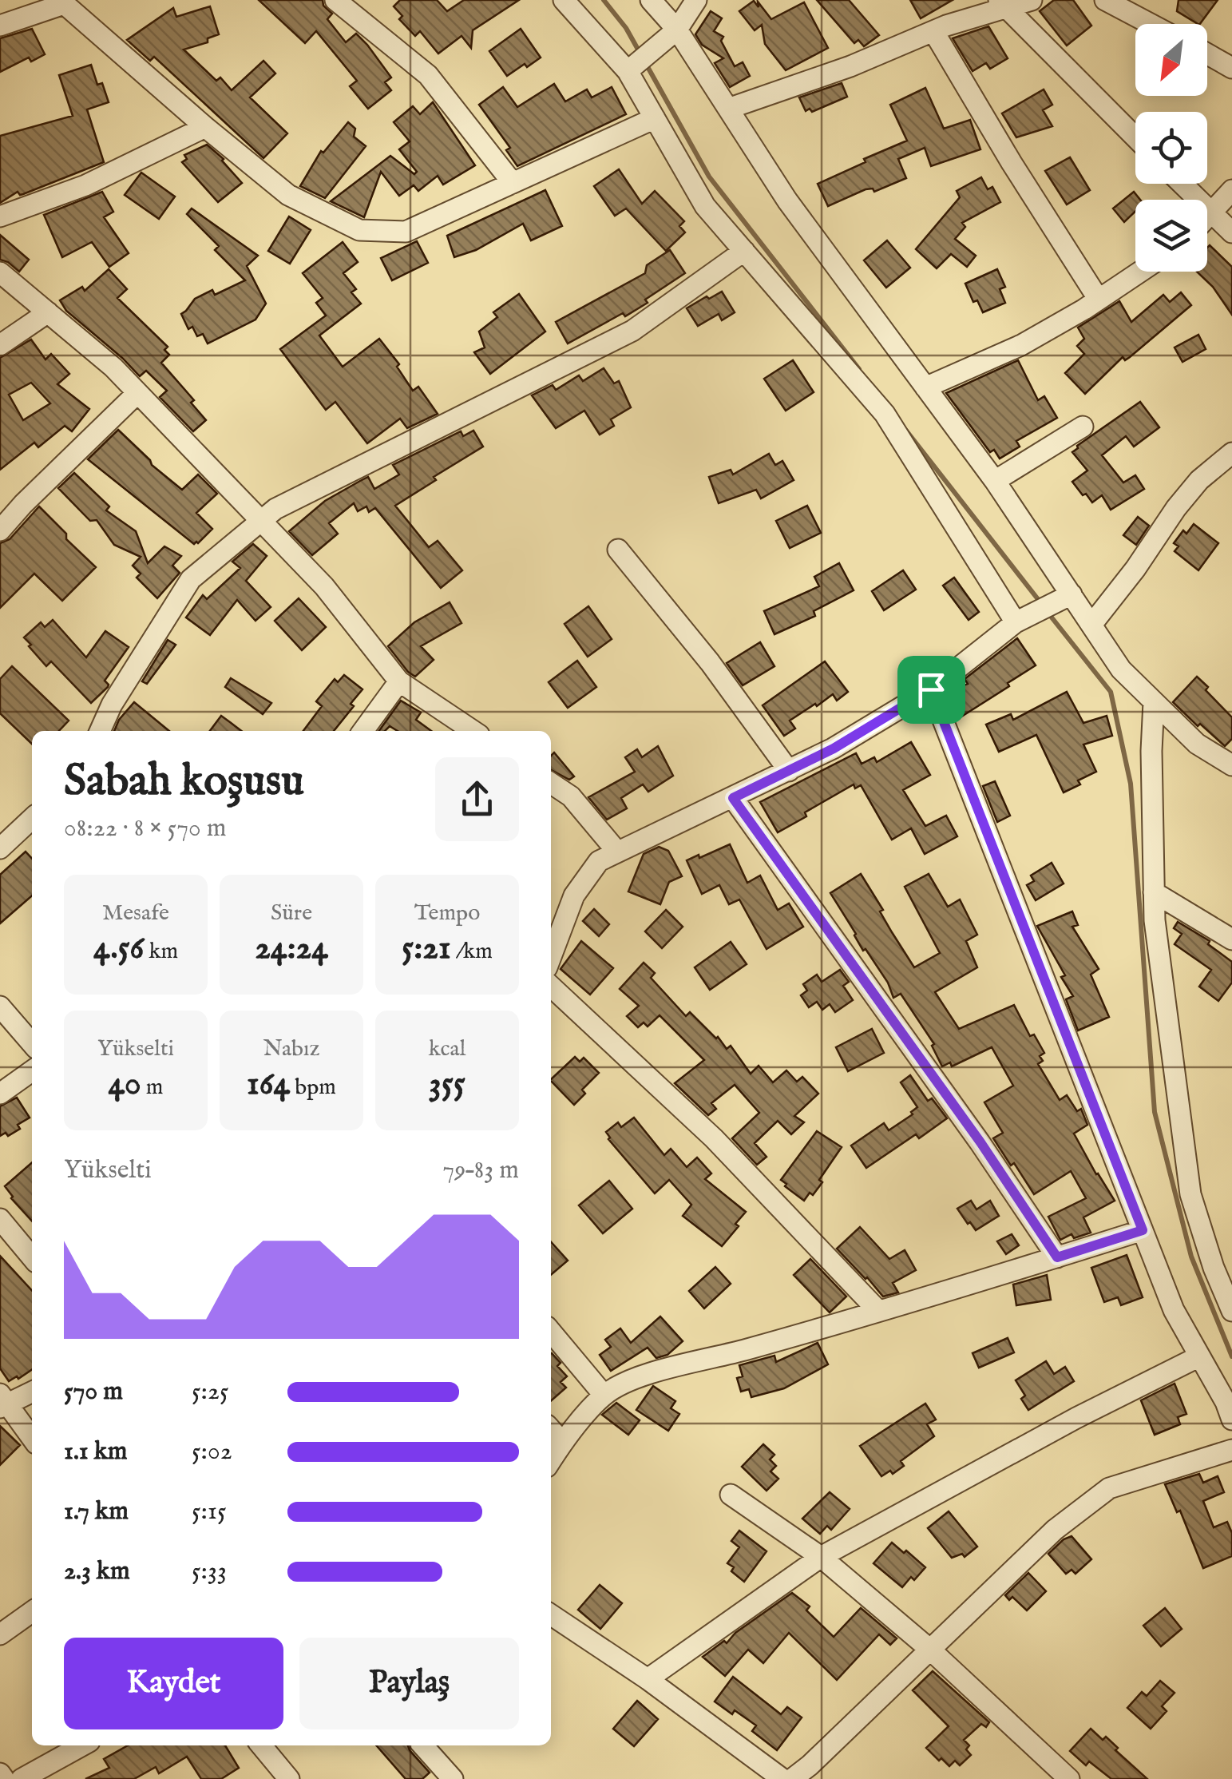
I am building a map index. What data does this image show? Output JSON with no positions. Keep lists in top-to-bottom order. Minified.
{"north":"bottom left","page":{"heading":["Sabah koşusu","08:22 · 8 × 570 m"],"stats":[["Mesafe","4.56 km"],["Süre","24:24"],["Tempo","5:21 /km"],["Yükselti","40 m"],["Nabız","164 bpm"],["kcal","355"]],"chart":["Yükselti","79–83 m"],"list":[{"name":"570 m","note":"5:25"},{"name":"1.1 km","note":"5:02"},{"name":"1.7 km","note":"5:15"},{"name":"2.3 km","note":"5:33"}],"buttons":["Kaydet","Paylaş"]}}
